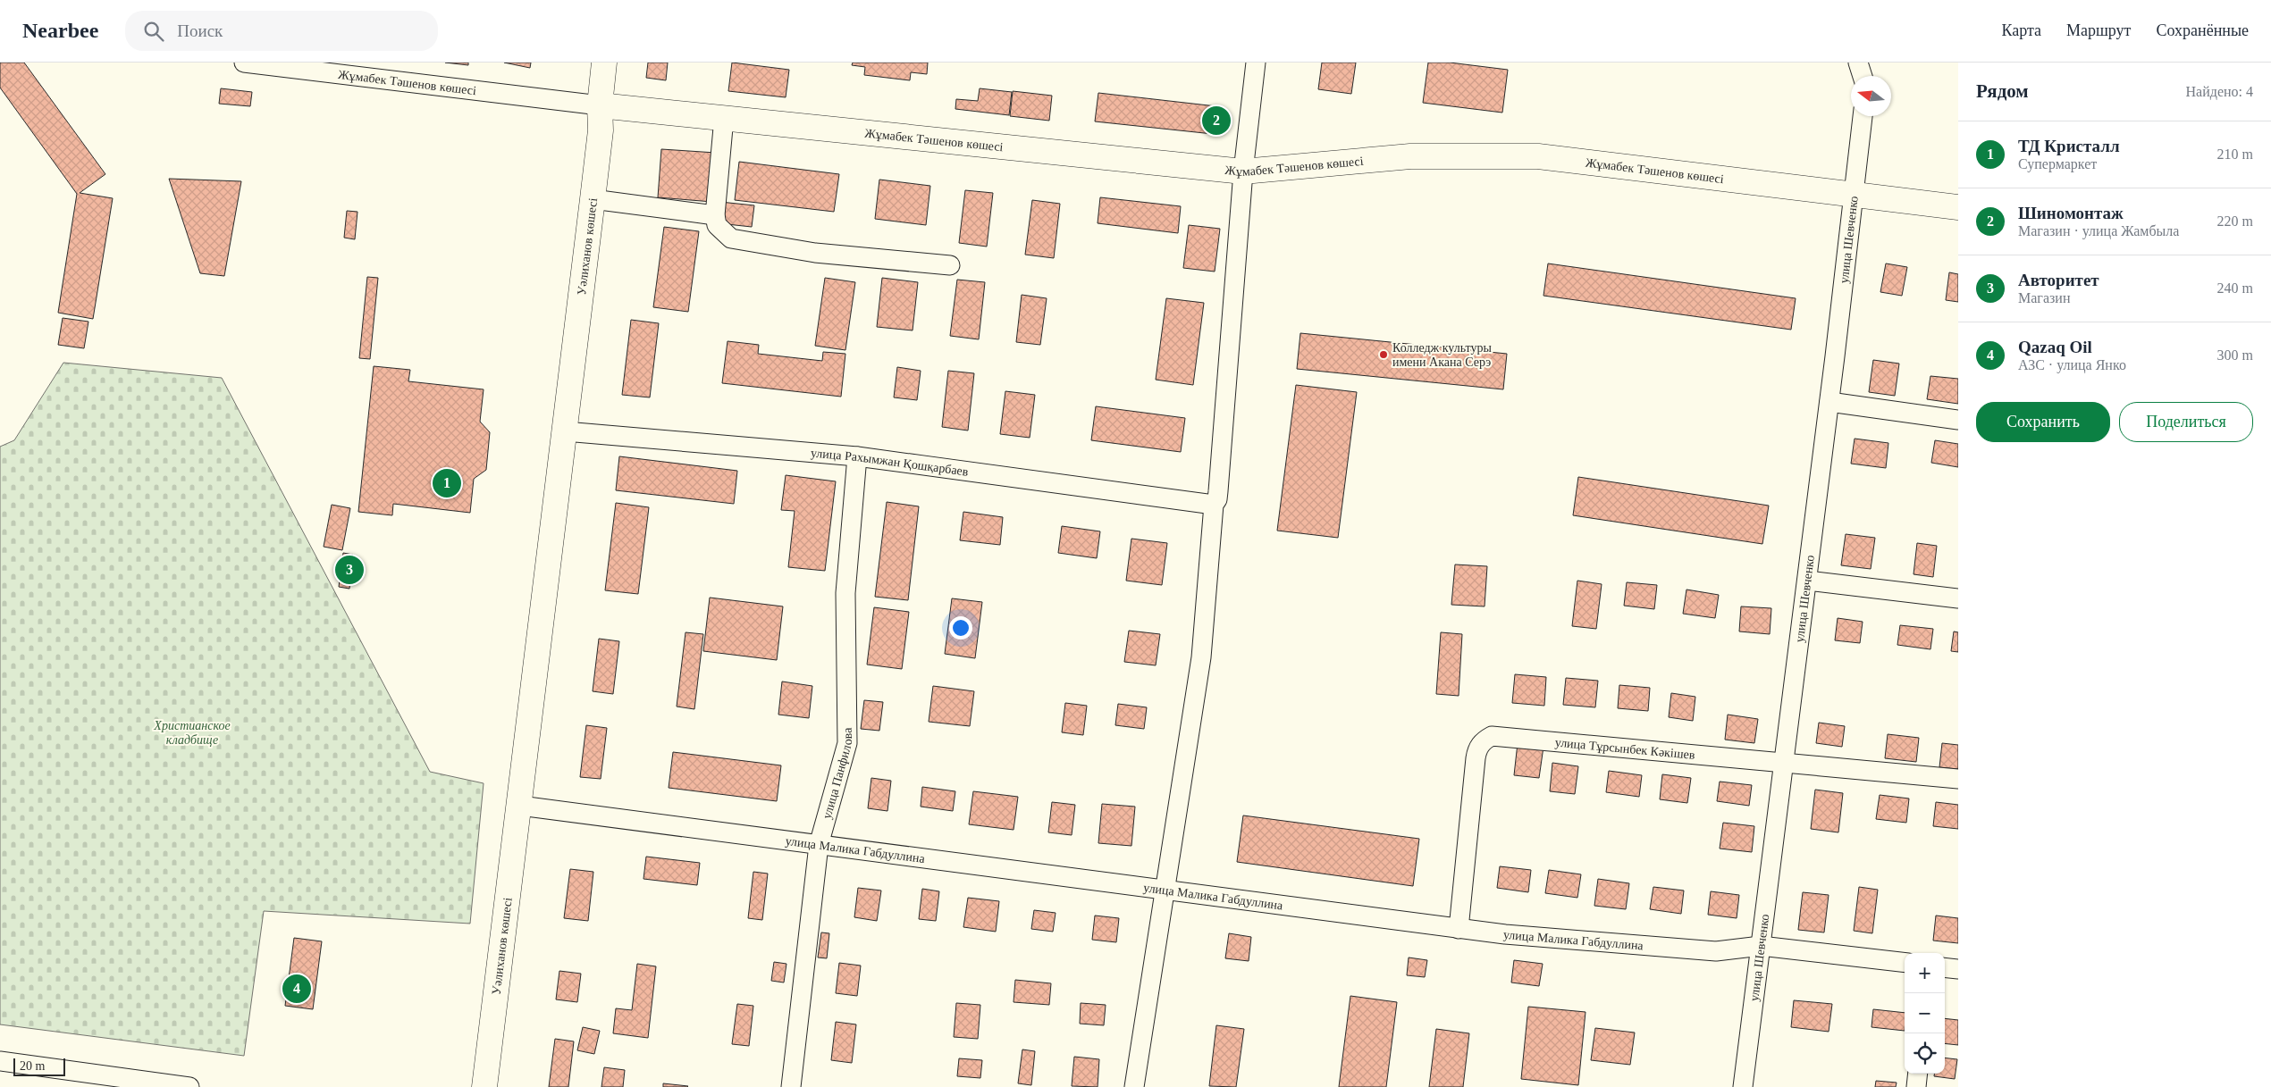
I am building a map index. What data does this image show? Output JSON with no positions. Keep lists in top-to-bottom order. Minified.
{"streets":{"main road":["Жұмабек Тәшенов көшесі","Уәлиханов көшесі"],"street":["улица Шевченко","улица Рахымжан Қошқарбаев","улица Тұрсынбек Кәкішев","улица Панфилова","улица Малика Габдуллина"]},"crossings":[["Жұмабек Тәшенов көшесі","улица Шевченко"],["Жұмабек Тәшенов көшесі","Уәлиханов көшесі"],["улица Шевченко","улица Тұрсынбек Кәкішев"],["улица Шевченко","улица Малика Габдуллина"],["Уәлиханов көшесі","улица Рахымжан Қошқарбаев"],["Уәлиханов көшесі","улица Малика Габдуллина"],["улица Рахымжан Қошқарбаев","улица Панфилова"],["улица Тұрсынбек Кәкішев","улица Малика Габдуллина"],["улица Панфилова","улица Малика Габдуллина"]],"parks":["Христианское кладбище"],"places":["Колледж культуры имени Акана Серэ"],"scale_bar":"20 m","north":"left","page":{"header":"Nearbee","search":"Поиск","nav":["Карта","Маршрут","Сохранённые"],"heading":["Рядом","Найдено: 4"],"pins":["2","1","3","4"],"list":[{"mark":"1","name":"ТД Кристалл","note":"Супермаркет","value":"210 m"},{"mark":"2","name":"Шиномонтаж","note":"Магазин · улица Жамбыла","value":"220 m"},{"mark":"3","name":"Авторитет","note":"Магазин","value":"240 m"},{"mark":"4","name":"Qazaq Oil","note":"АЗС · улица Янко","value":"300 m"}],"buttons":["Сохранить","Поделиться"],"map_buttons":["+","−"],"scale":"20 m"}}
